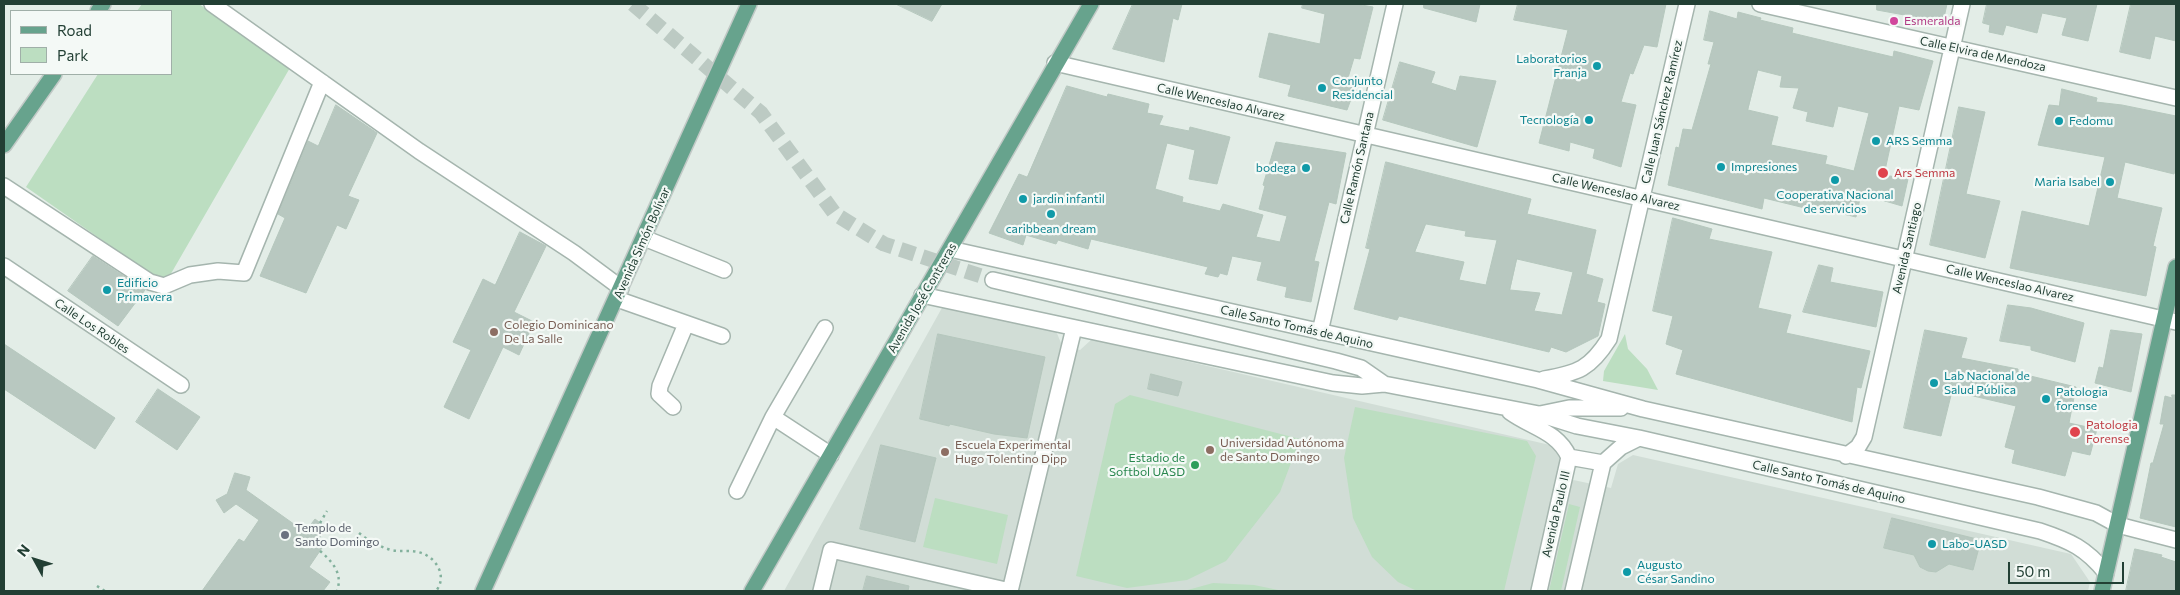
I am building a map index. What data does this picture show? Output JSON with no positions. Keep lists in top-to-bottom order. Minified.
{"streets":{"main road":["Avenida Simón Bolívar","Avenida José Contreras"],"street":["Calle Elvira de Mendoza","Calle Wenceslao Alvarez","Calle Juan Sánchez Ramírez","Calle Ramón Santana","Avenida Santiago","Calle Los Robles","Calle Santo Tomás de Aquino","Avenida Paulo III"]},"crossings":[["Calle Elvira de Mendoza","Avenida Santiago"],["Calle Wenceslao Alvarez","Calle Juan Sánchez Ramírez"],["Calle Wenceslao Alvarez","Calle Ramón Santana"],["Calle Wenceslao Alvarez","Avenida Santiago"],["Calle Wenceslao Alvarez","Avenida José Contreras"],["Calle Juan Sánchez Ramírez","Calle Santo Tomás de Aquino"],["Calle Ramón Santana","Calle Santo Tomás de Aquino"],["Avenida Santiago","Calle Santo Tomás de Aquino"],["Avenida José Contreras","Calle Santo Tomás de Aquino"],["Calle Santo Tomás de Aquino","Avenida Paulo III"]],"places":["Esmeralda","Laboratorios Franja","Conjunto Residencial","Tecnología","Fedomu","ARS Semma","Impresiones","bodega","Ars Semma","Cooperativa Nacional de servicios","Maria Isabel","jardin infantil","caribbean dream","Edificio Primavera","Colegio Dominicano De La Salle","Lab Nacional de Salud Pública","Patologia forense","Patologia Forense","Universidad Autónoma de Santo Domingo","Escuela Experimental Hugo Tolentino Dipp","Estadio de Softbol UASD","Templo de Santo Domingo","Labo-UASD","Augusto César Sandino"],"legend":["Road","Park"],"scale_bar":"50 m","north":"top left"}
